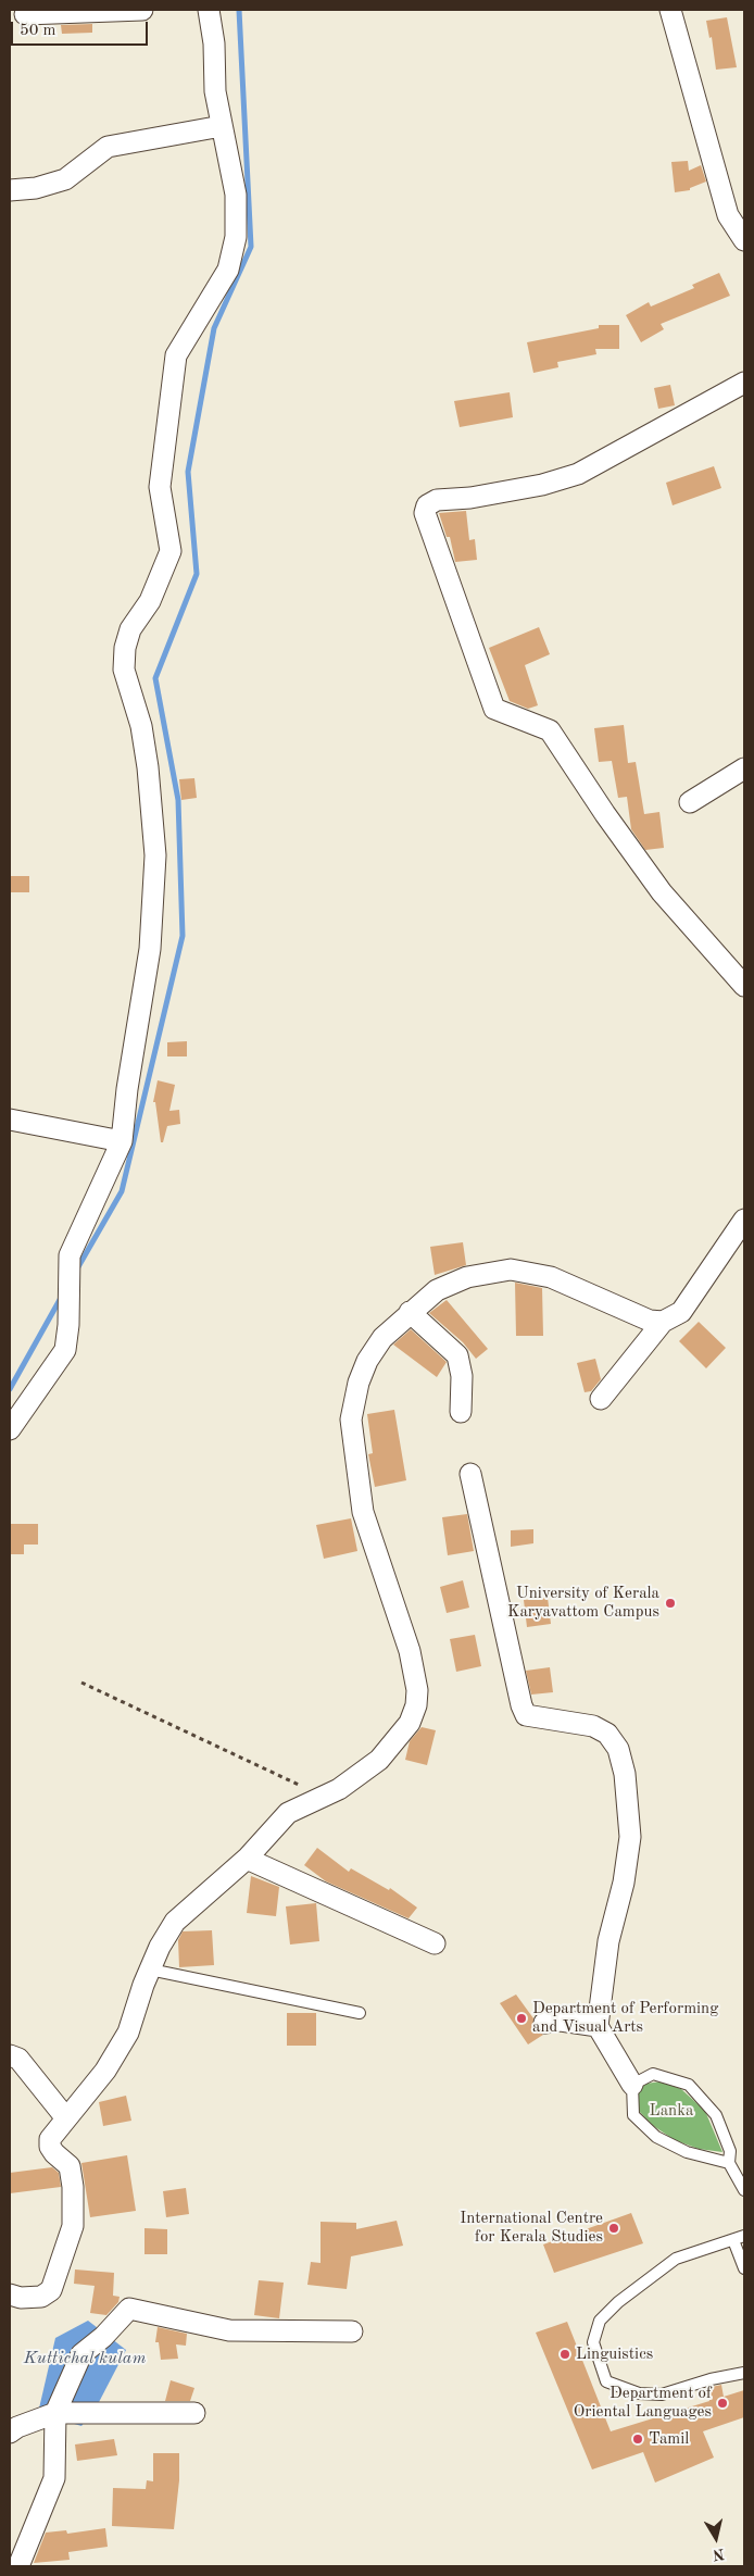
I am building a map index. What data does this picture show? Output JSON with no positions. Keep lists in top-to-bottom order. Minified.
{"water":["Kuttichal kulam"],"parks":["Lanka"],"places":["University of Kerala Karyavattom Campus","Department of Performing and Visual Arts","International Centre for Kerala Studies","Linguistics","Department of Oriental Languages","Tamil"],"scale_bar":"50 m","north":"bottom"}
